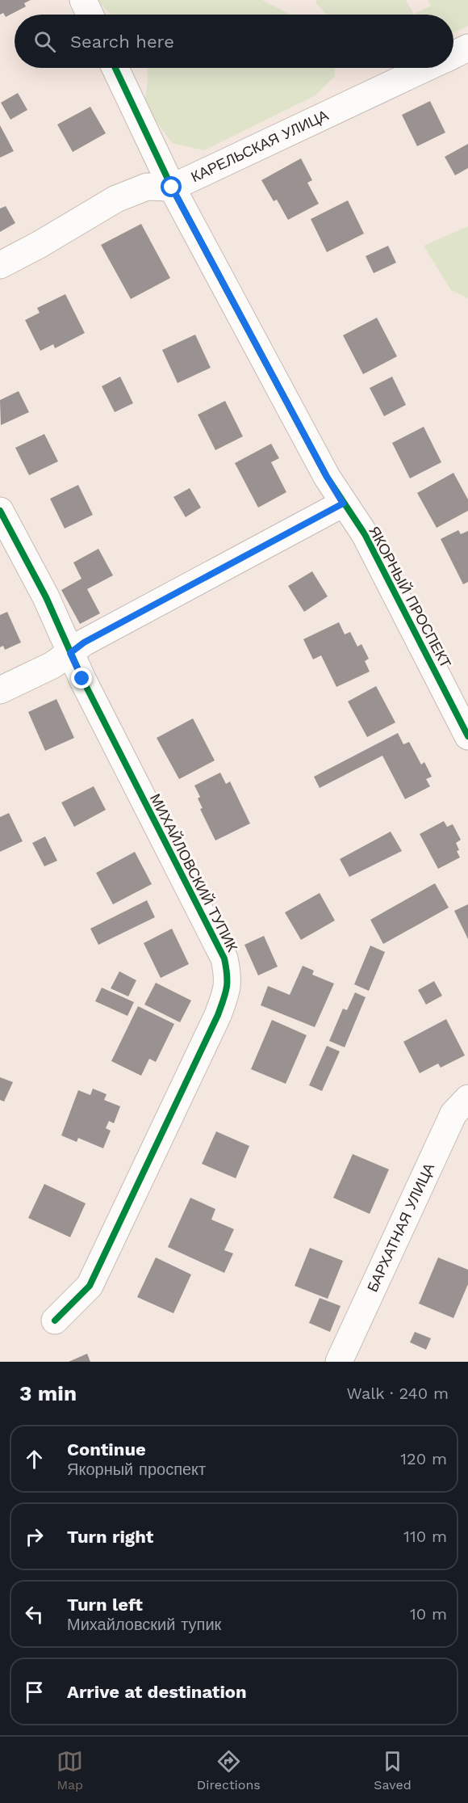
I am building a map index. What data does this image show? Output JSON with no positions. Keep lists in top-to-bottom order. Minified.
{"streets":{"street":["КАРЕЛЬСКАЯ УЛИЦА","ЯКОРНЫЙ ПРОСПЕКТ","МИХАЙЛОВСКИЙ ТУПИК","БАРХАТНАЯ УЛИЦА"]},"crossings":[["КАРЕЛЬСКАЯ УЛИЦА","ЯКОРНЫЙ ПРОСПЕКТ"]],"page":{"search":"Search here","heading":["3 min","Walk · 240 m"],"list":[["Continue","Якорный проспект","120 m"],["Turn right","110 m"],["Turn left","Михайловский тупик","10 m"],"Arrive at destination"],"nav":["Map","Directions","Saved"]}}
